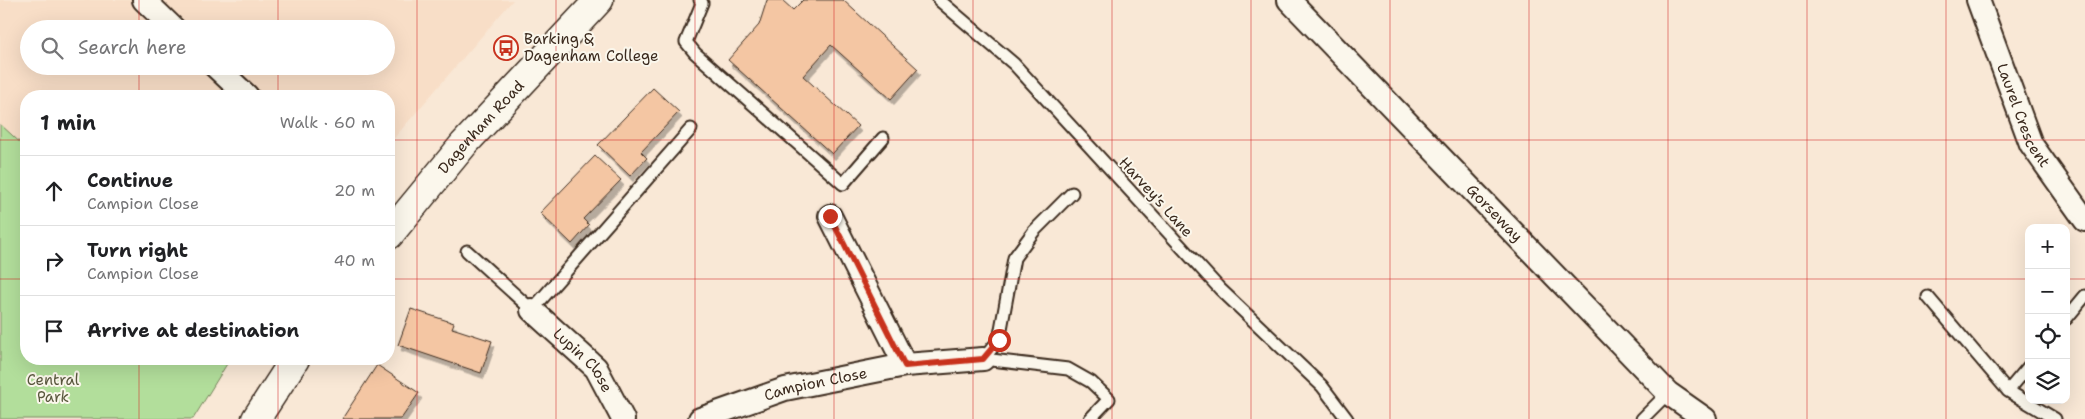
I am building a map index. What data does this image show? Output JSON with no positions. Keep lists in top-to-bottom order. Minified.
{"streets":{"street":["Laurel Crescent","Dagenham Road","Gorseway","Lupin Close","Campion Close"],"lane":["Harvey's Lane"]},"parks":["Central Park"],"places":{"bus stop":["Barking & Dagenham College"]},"page":{"search":"Search here","heading":["1 min","Walk · 60 m"],"list":[["Continue","Campion Close","20 m"],["Turn right","Campion Close","40 m"],"Arrive at destination"],"map_buttons":["+","−"]}}
